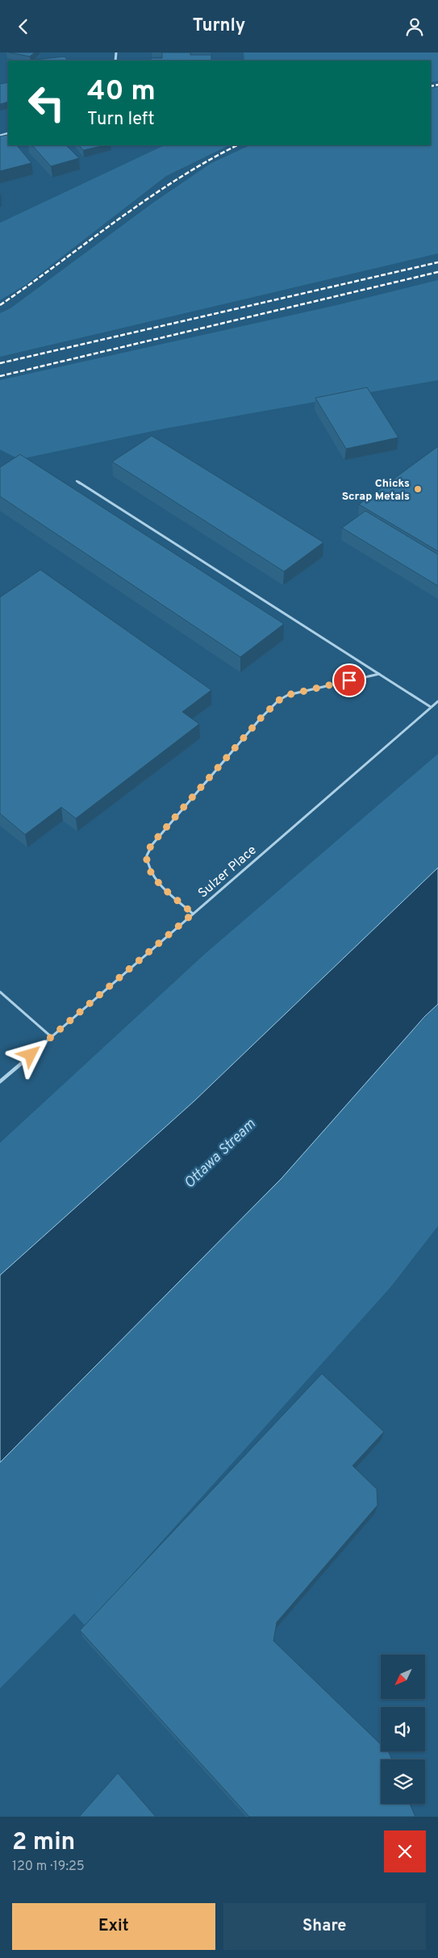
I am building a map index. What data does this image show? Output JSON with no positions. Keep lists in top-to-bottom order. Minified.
{"streets":{"lane":["Sulzer Place"]},"water":["Ottawa Stream"],"places":["Chicks Scrap Metals"],"north":"bottom left","page":{"header":"Turnly","turn":["40 m","Turn left"],"heading":["2 min","120 m · 19:25"],"buttons":["Exit","Share"]}}
